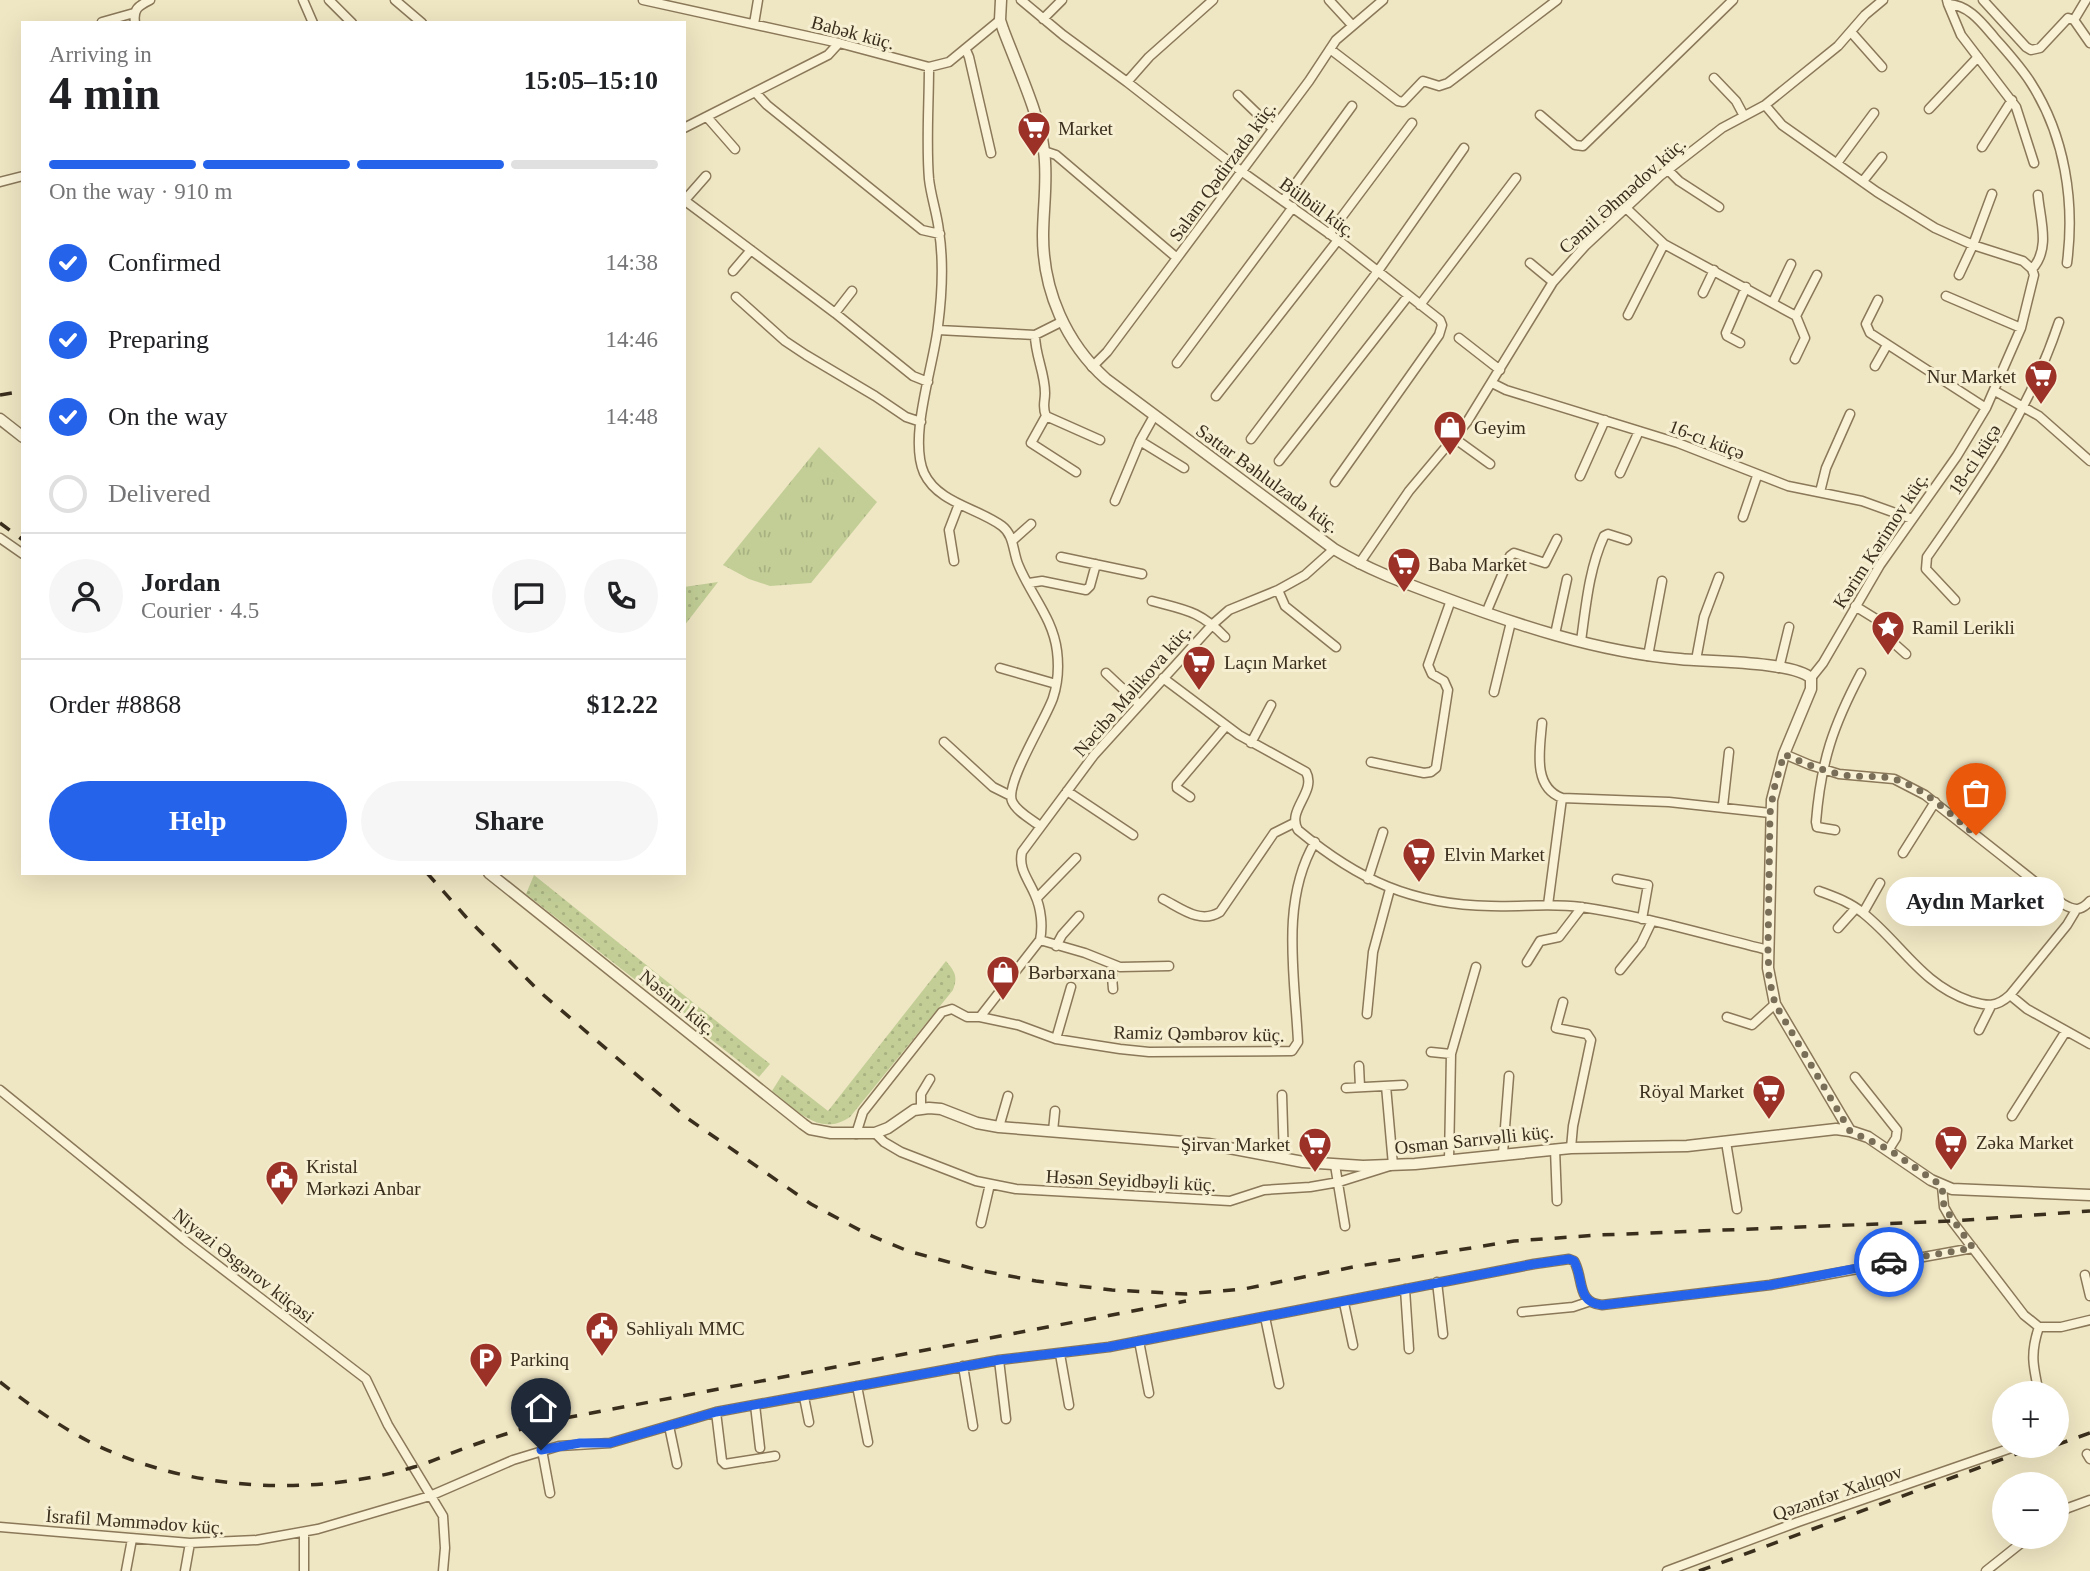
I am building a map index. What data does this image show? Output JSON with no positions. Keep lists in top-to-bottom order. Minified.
{"streets":{"street":["Babək küç.","Salam Qədirzadə küç.","Cəmil Əhmədov küç.","Bülbül küç.","16-cı küçə","18-ci küçə","Səttar Bəhlulzadə küç.","Kərim Kərimov küç.","Nəcibə Məlikova küç.","Nəsimi küç.","Ramiz Qəmbərov küç.","Osman Sarıvəlli küç.","Həsən Seyidbəyli küç.","Niyazi Əsgərov küçəsi","Qəzənfər Xalıqov","İsrafil Məmmədov küç."]},"crossings":[["Salam Qədirzadə küç.","Bülbül küç."],["Salam Qədirzadə küç.","Səttar Bəhlulzadə küç."],["Cəmil Əhmədov küç.","16-cı küçə"],["Cəmil Əhmədov küç.","Səttar Bəhlulzadə küç."],["16-cı küçə","Kərim Kərimov küç."],["Səttar Bəhlulzadə küç.","Kərim Kərimov küç."],["Səttar Bəhlulzadə küç.","Nəcibə Məlikova küç."],["Kərim Kərimov küç.","Osman Sarıvəlli küç."],["Osman Sarıvəlli küç.","Həsən Seyidbəyli küç."],["Niyazi Əsgərov küçəsi","İsrafil Məmmədov küç."]],"places":{"supermarket":["Market","Nur Market","Baba Market","Laçın Market","Elvin Market","Röyal Market","Zəka Market","Şirvan Market"],"shop":["Geyim","Bərbərxana"],"place":["Ramil Lerikli"],"other":["Aydın Market"],"public building":["Kristal Mərkəzi Anbar","Səhliyalı MMC"],"parking":["Parkinq"]},"page":{"heading":["4 min","Arriving in","15:05–15:10"],"panel":["Jordan","Courier · 4.5","Order #8868","$12.22"],"bar":"On the way · 910 m","list":[["Confirmed","14:38"],["Preparing","14:46"],["On the way","14:48"],"Delivered"],"buttons":["Help","Share"],"bubble":"Aydın Market","map_buttons":["+","−"]}}
